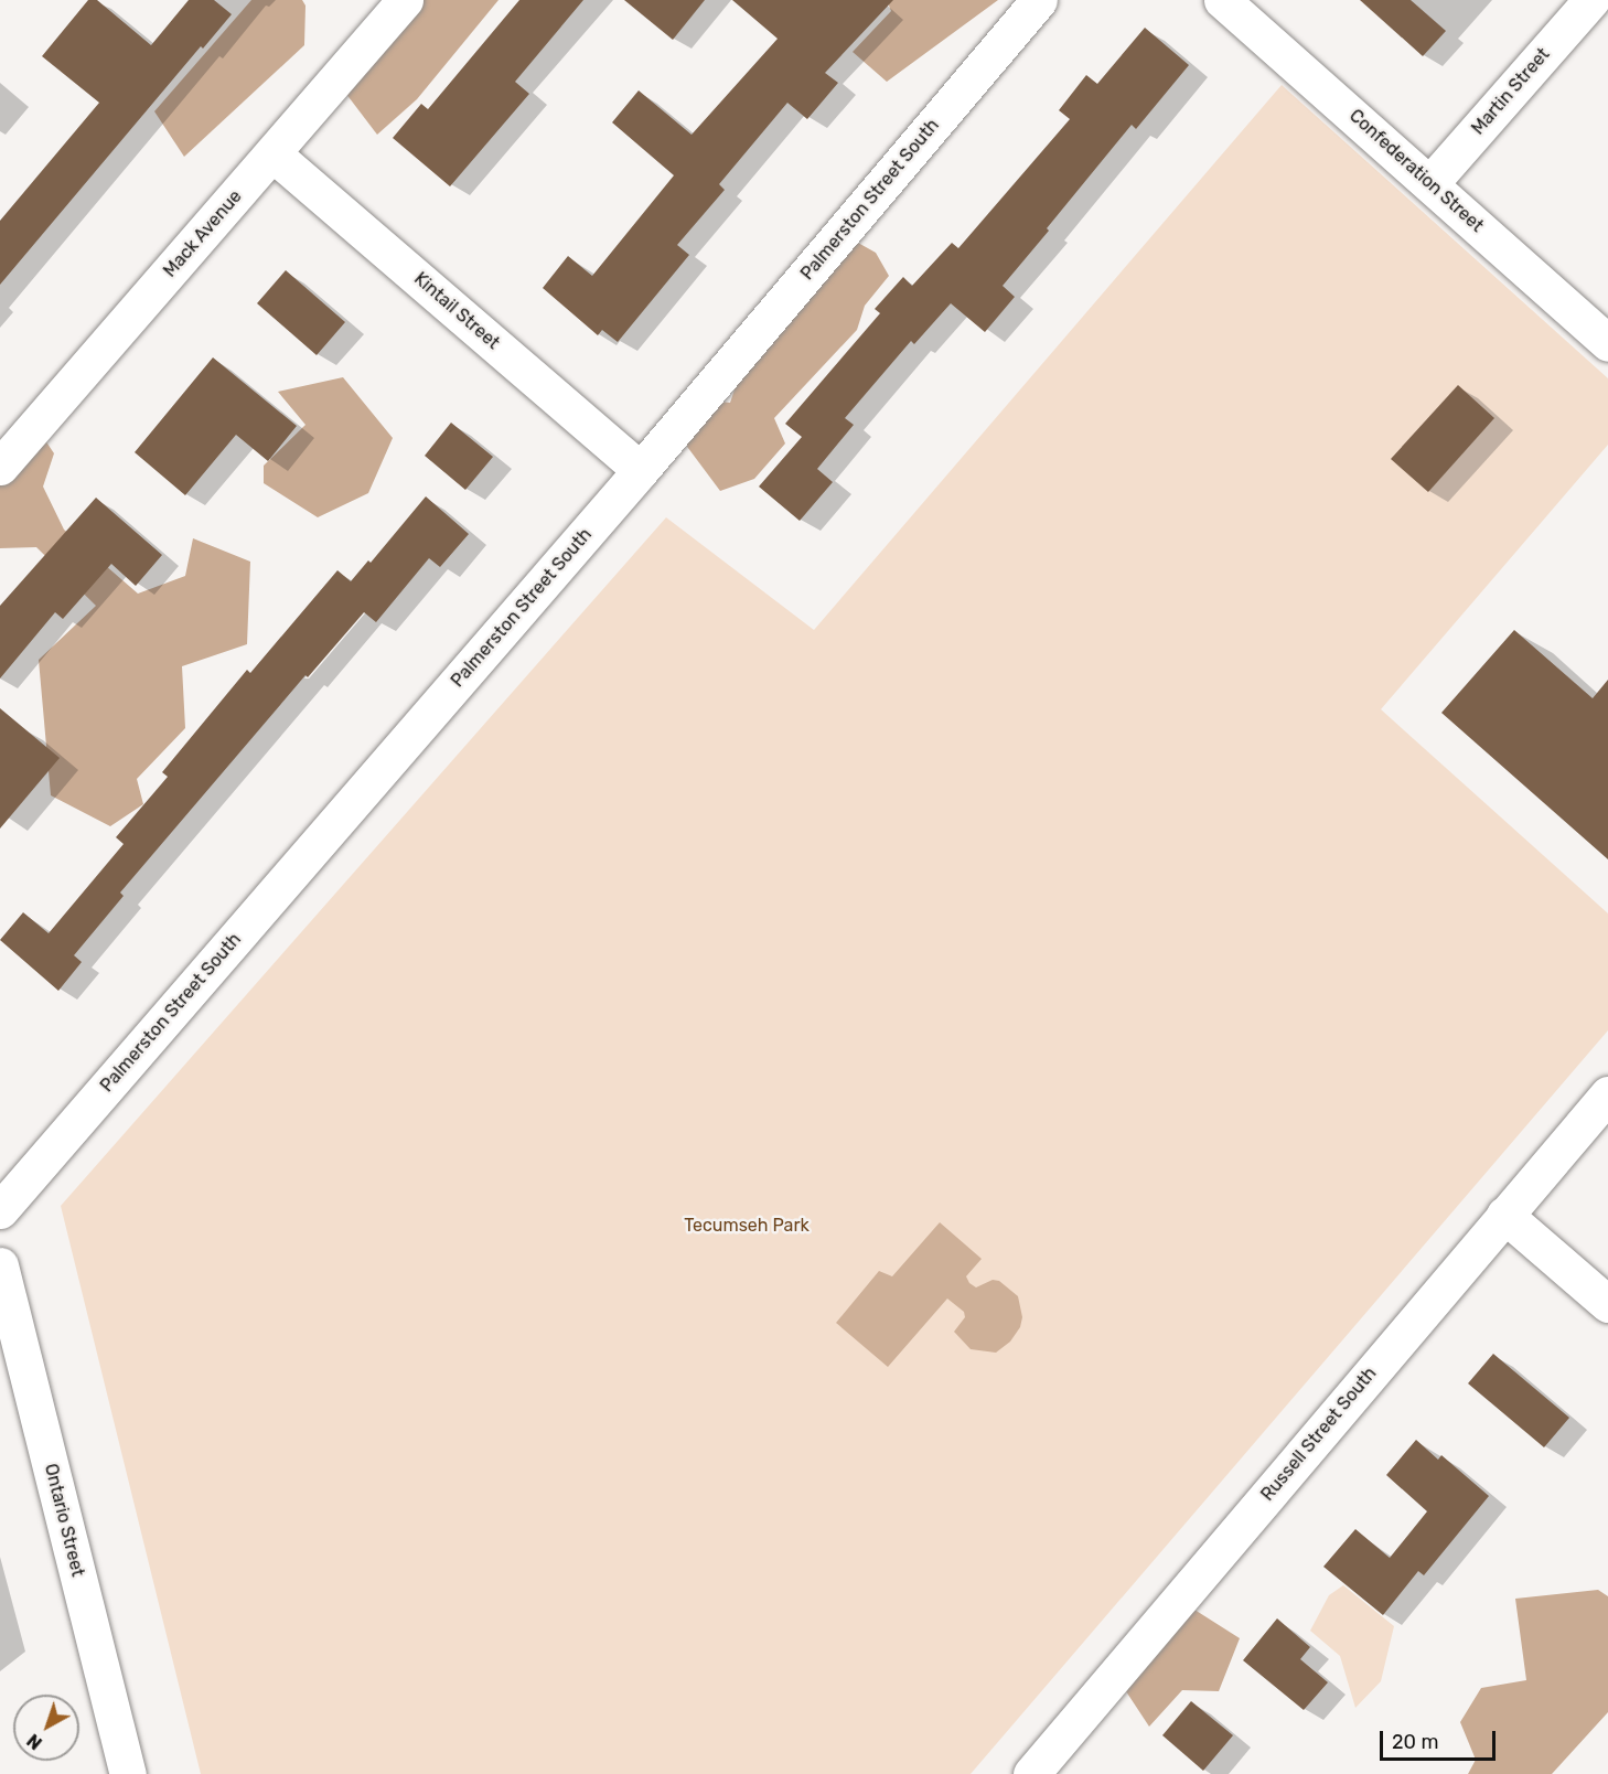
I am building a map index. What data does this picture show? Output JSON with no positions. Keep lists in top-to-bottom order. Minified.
{"streets":{"street":["Martin Street","Confederation Street","Palmerston Street South","Mack Avenue","Kintail Street","Russell Street South","Ontario Street"]},"crossings":[["Martin Street","Confederation Street"],["Palmerston Street South","Kintail Street"],["Mack Avenue","Kintail Street"]],"parks":["Tecumseh Park"],"scale_bar":"20 m","north":"bottom left"}
